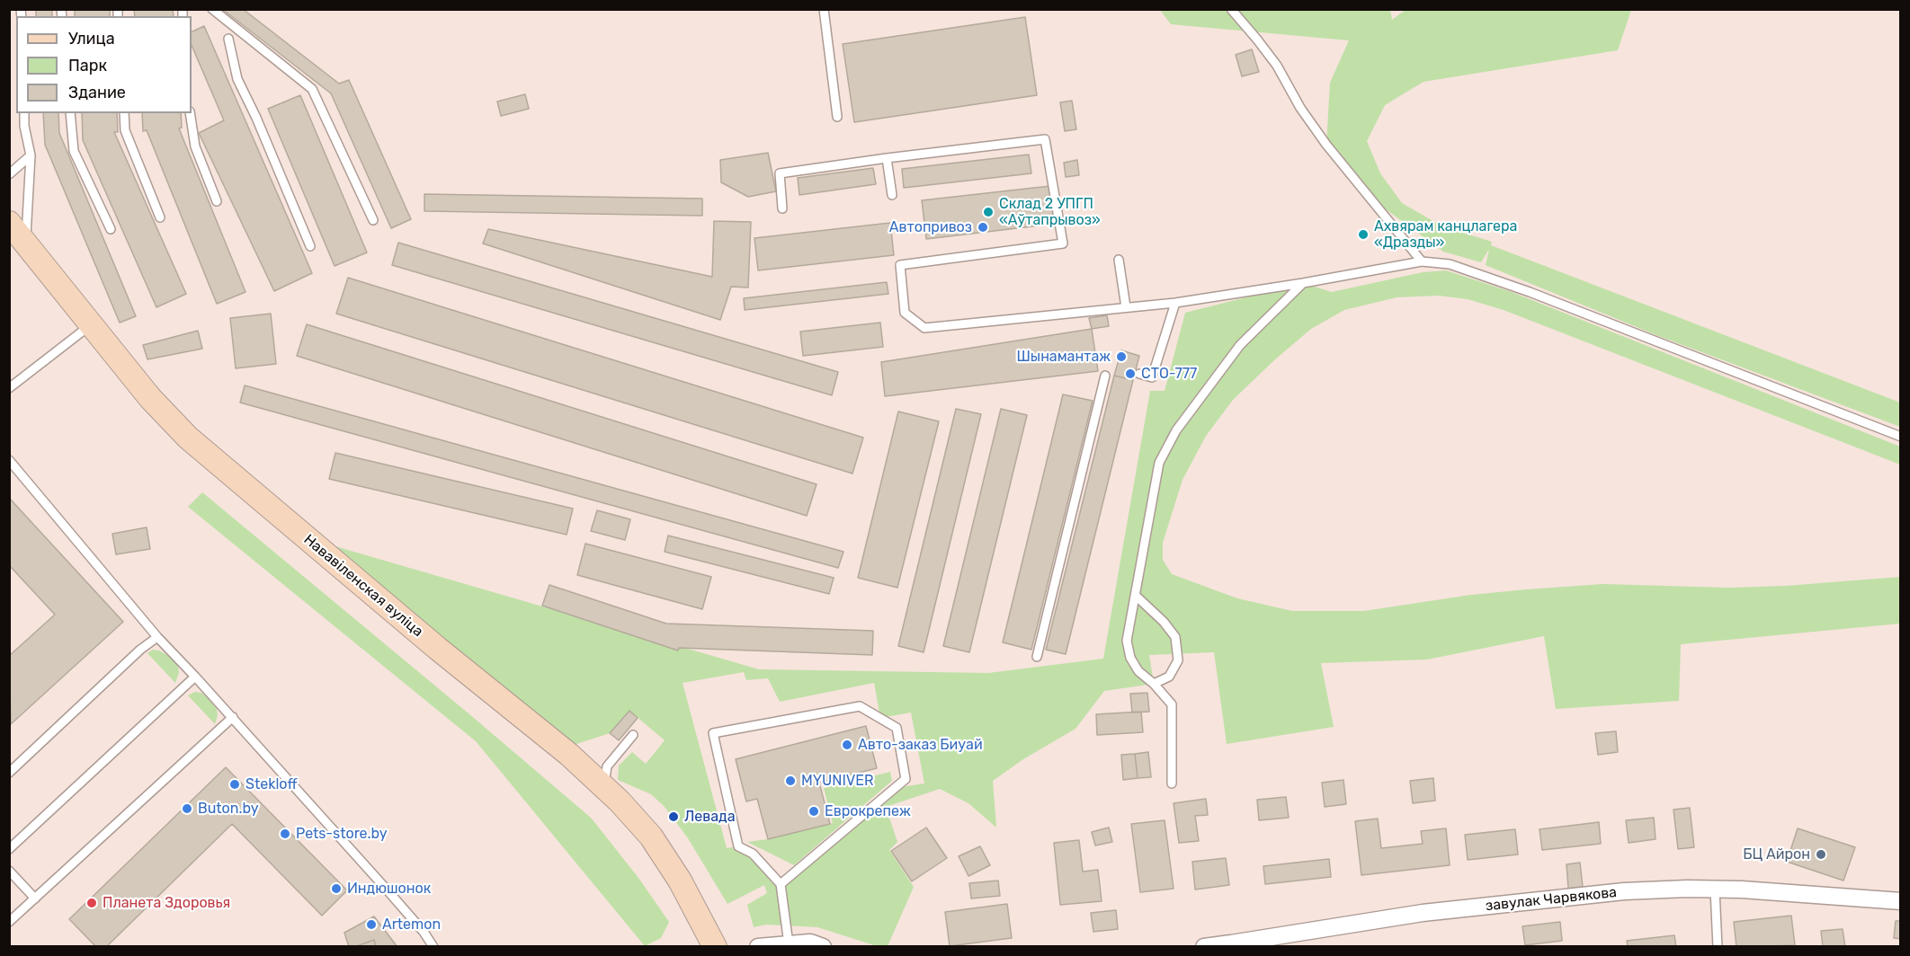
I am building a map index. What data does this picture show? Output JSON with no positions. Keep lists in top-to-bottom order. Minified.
{"streets":{"street":["Нававіленская вуліца","завулак Чарвякова"]},"places":["Склад 2 УПГП «Аўтапрывоз»","Автопривоз","Ахвярам канцлагера «Дразды»","Шынамантаж","СТО-777","Авто-заказ Биуай","MYUNIVER","Stekloff","Buton.by","Еврокрепеж","Левада","Pets-store.by","БЦ Айрон","Индюшонок","Планета Здоровья","Artemon"],"legend":["Улица","Парк","Здание"]}
